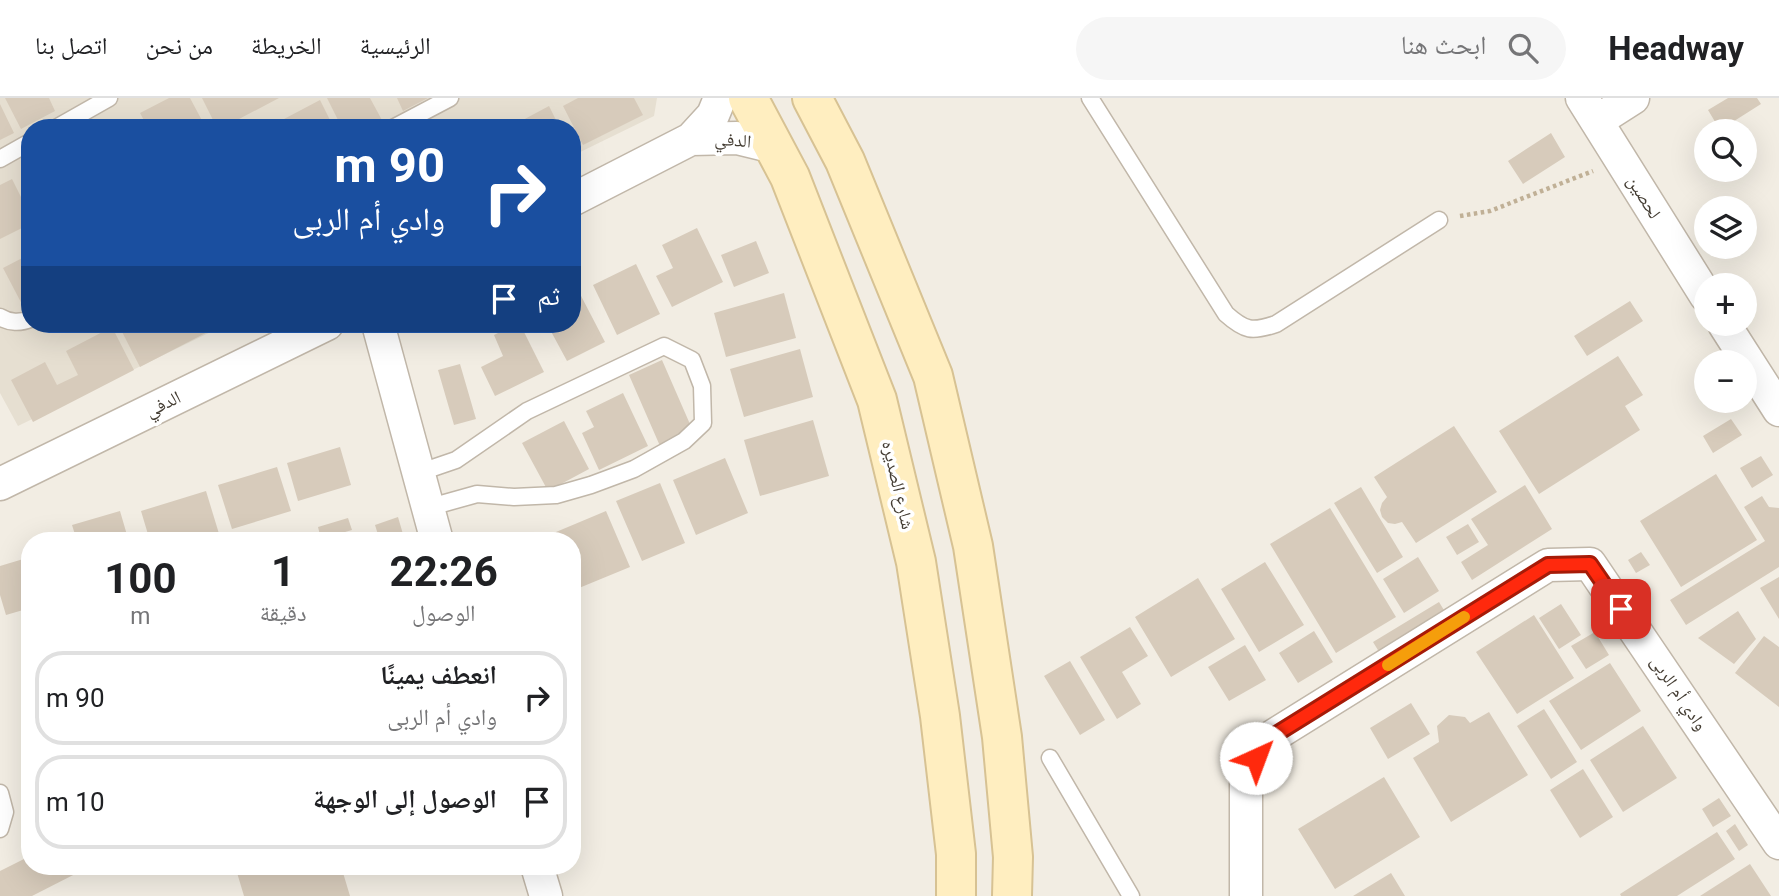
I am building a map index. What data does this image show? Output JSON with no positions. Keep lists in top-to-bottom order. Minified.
{"streets":{"main road":["شارع الصديره"],"street":["الدفي","لحصين","وادي أم الربى"]},"crossings":[["الدفي","شارع الصديره"]],"page":{"header":"Headway","search":"ابحث هنا","nav":["الرئيسية","الخريطة","من نحن","اتصل بنا"],"map_buttons":["+","−"],"turn":["90 m","وادي أم الربى"],"then":"ثم","eta":["22:26","الوصول","1","دقيقة","100","m"],"list":[{"name":"انعطف يمينًا","note":"وادي أم الربى","value":"90 m"},{"name":"الوصول إلى الوجهة","value":"10 m"}]}}
